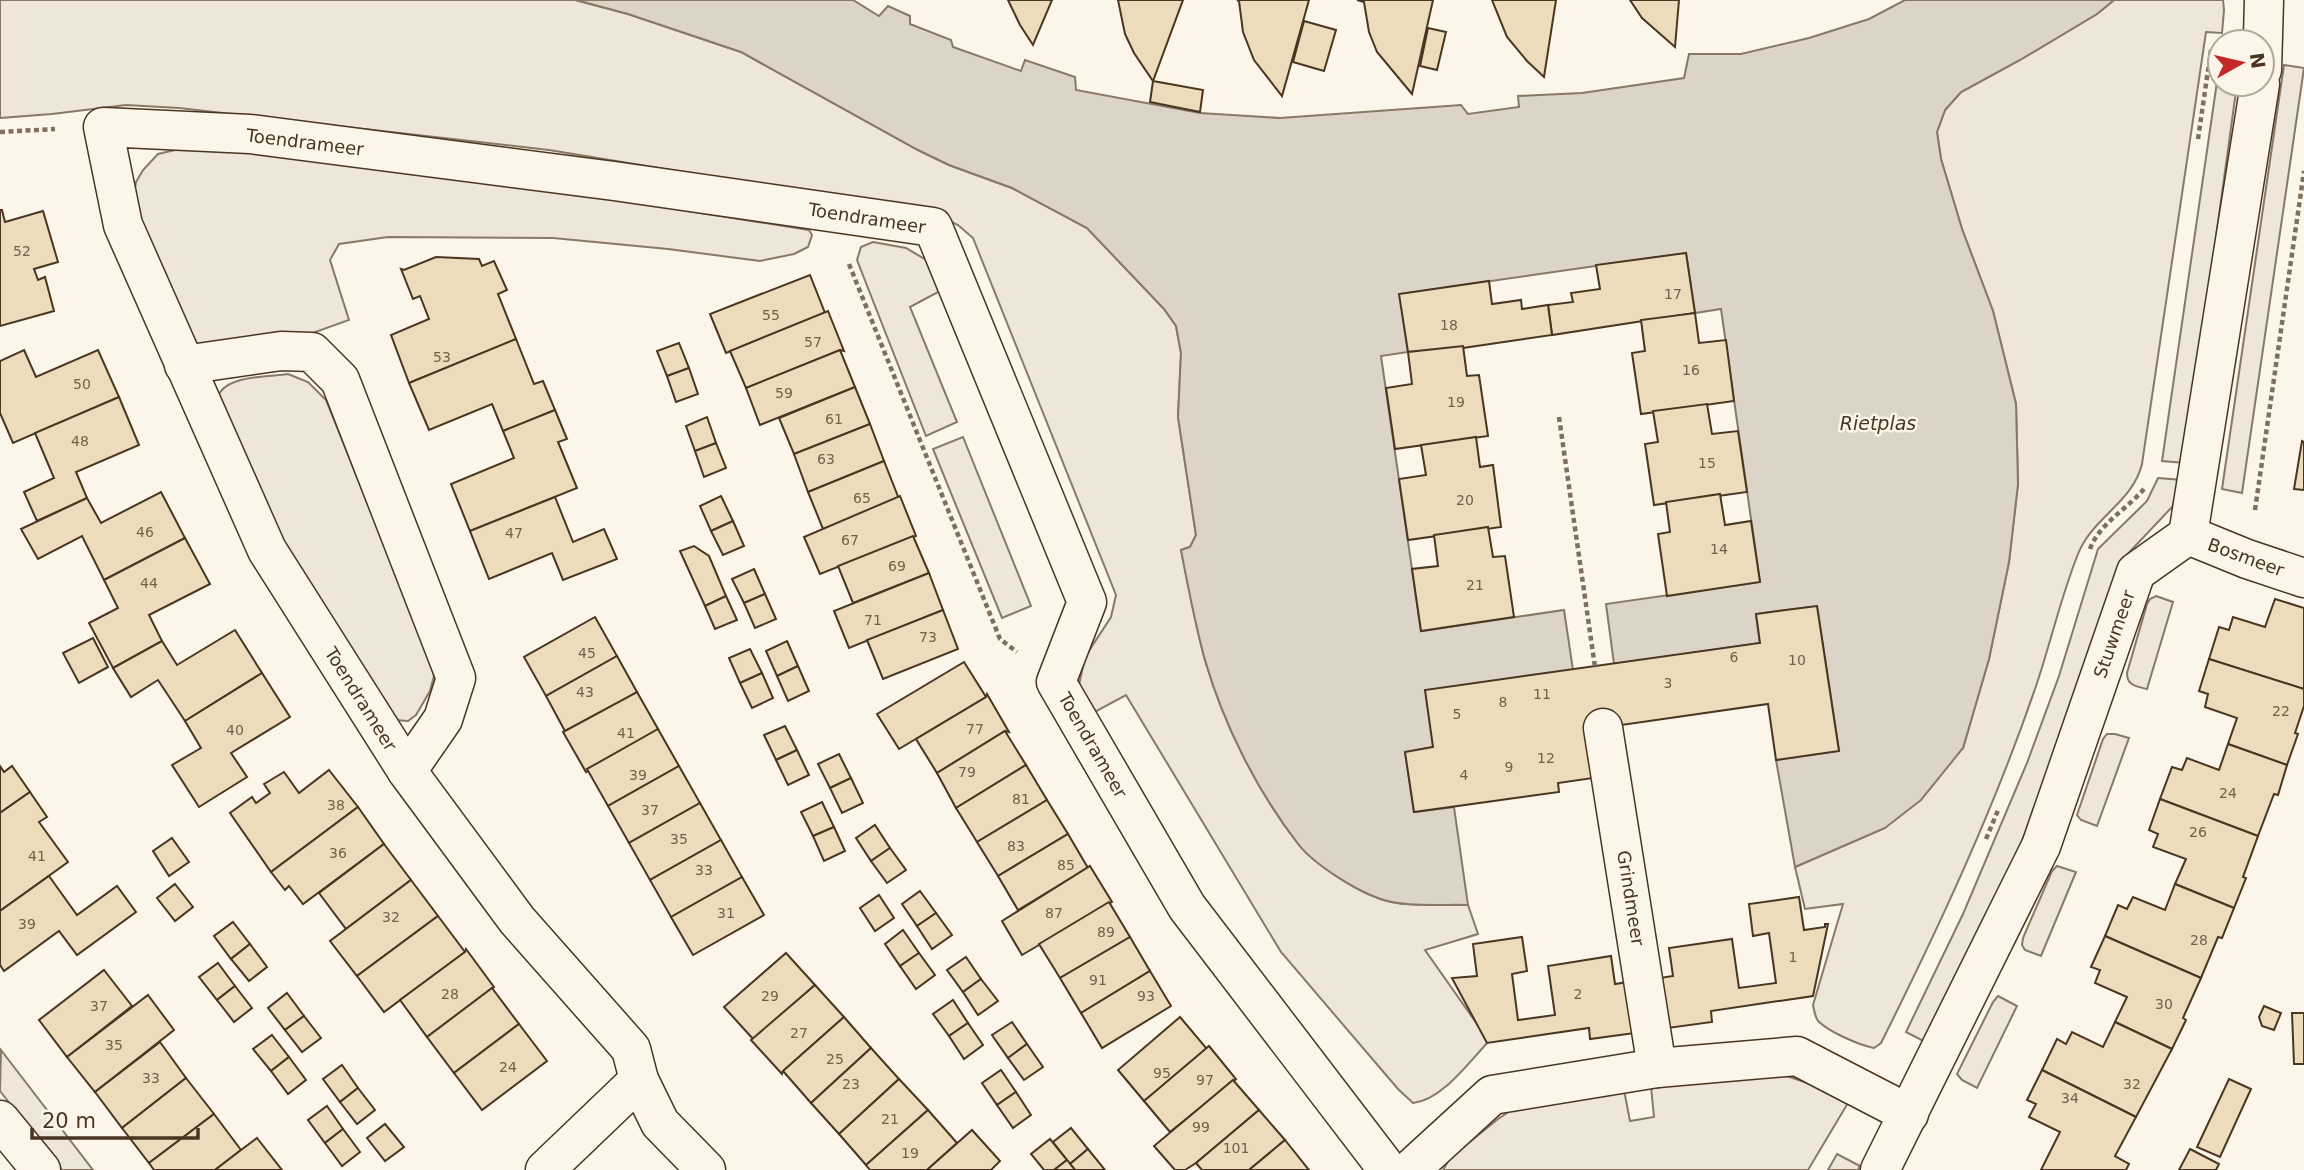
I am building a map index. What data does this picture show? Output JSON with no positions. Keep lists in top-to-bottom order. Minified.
{"streets":{"street":["Toendrameer","Bosmeer","Stuwmeer","Grindmeer"]},"crossings":[["Bosmeer","Stuwmeer"]],"water":["Rietplas"],"house_numbers":["52","17","55","18","57","53","16","50","59","19","61","48","63","15","65","20","46","47","67","14","69","44","21","71","73","45","6","10","3","43","11","8","22","5","77","40","41","12","9","79","39","4","24","81","38","37","26","35","83","36","41","85","33","31","87","32","39","89","28","1","91","28","2","29","93","30","37","27","35","25","24","95","33","97","23","32","34","21","99","101","19"],"scale_bar":"20 m","north":"right"}
